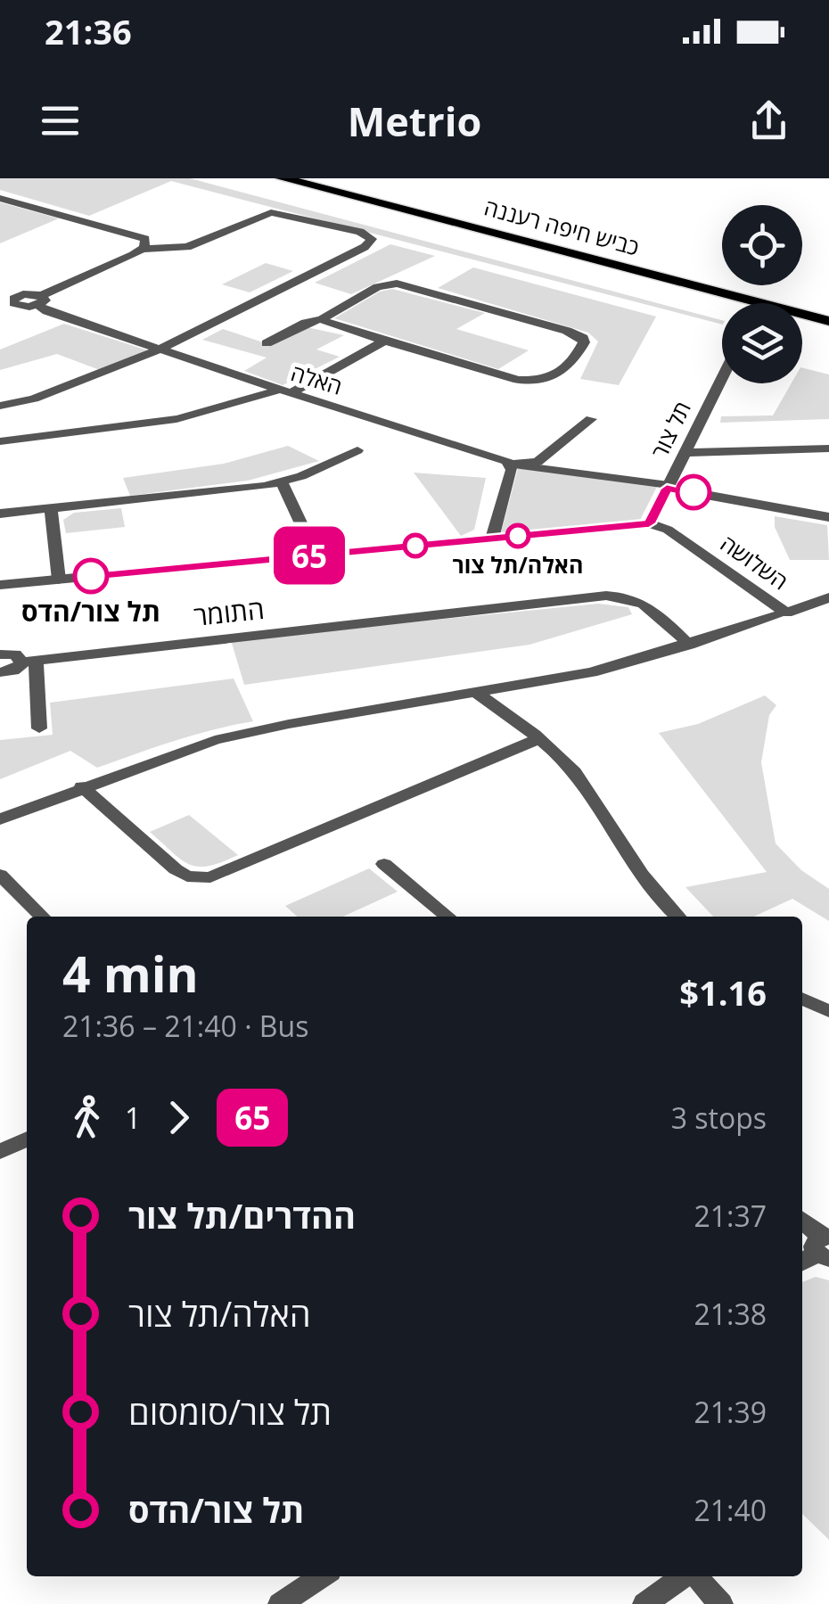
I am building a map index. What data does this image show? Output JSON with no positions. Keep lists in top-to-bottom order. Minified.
{"streets":{"highway":["כביש חיפה רעננה"],"street":["האלה","תל צור","השלושה","התומר"]},"crossings":[["תל צור","השלושה"]],"places":["האלה/תל צור","תל צור/הדס"],"lines":["bus line 65"],"page":{"status":"21:36","header":"Metrio","on_map":"65","heading":["4 min","21:36 – 21:40 · Bus","$1.16"],"legs":["1","65","3 stops"],"list":[{"name":"ההדרים/תל צור","value":"21:37"},{"name":"האלה/תל צור","value":"21:38"},{"name":"תל צור/סומסום","value":"21:39"},{"name":"תל צור/הדס","value":"21:40"}]}}
